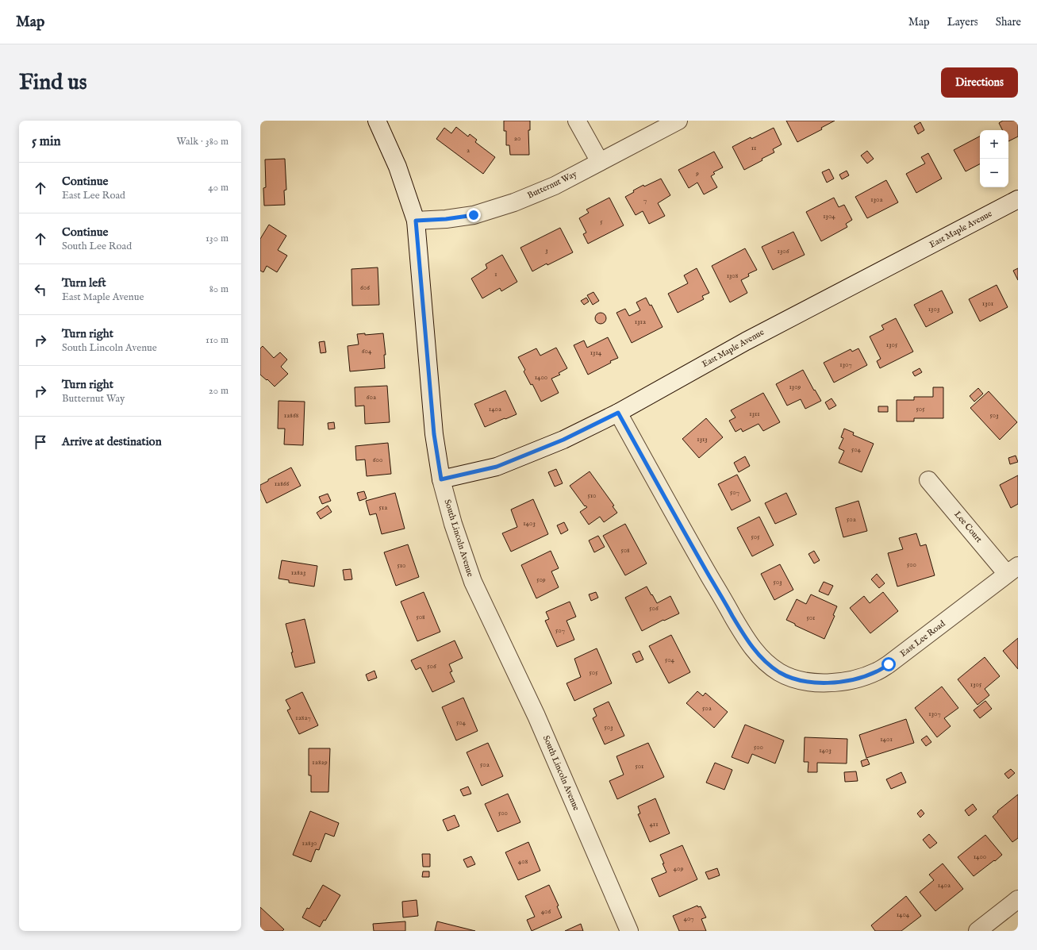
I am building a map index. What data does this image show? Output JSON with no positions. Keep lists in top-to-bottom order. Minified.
{"streets":{"street":["Butternut Way","East Maple Avenue","Lee Court","South Lincoln Avenue","East Lee Road"]},"crossings":[["Butternut Way","South Lincoln Avenue"],["East Maple Avenue","South Lincoln Avenue"],["East Maple Avenue","East Lee Road"],["Lee Court","East Lee Road"]],"house_numbers":["20","11","2","9","1302","7","1304","5","3","1306","1","1308","606","1301","1303","1312","1305","604","1314","1307","1400","1309","602","1402","505","1311","12868","503","1313","504","600","12866","507","510","512","502","1403","505","508","500","510","12823","509","503","506","508","501","507","504","506","505","1305","502","1307","12827","504","503","1401","500","1403","12829","502","501","500","411","12830","1400","408","409","1402","406","1404","407"],"page":{"header":"Map","nav":["Map","Layers","Share"],"buttons":"Directions","title":"Find us","heading":["5 min","Walk · 380 m"],"map_buttons":["+","−"],"list":[["Continue","East Lee Road","40 m"],["Continue","South Lee Road","130 m"],["Turn left","East Maple Avenue","80 m"],["Turn right","South Lincoln Avenue","110 m"],["Turn right","Butternut Way","20 m"],"Arrive at destination"]}}
